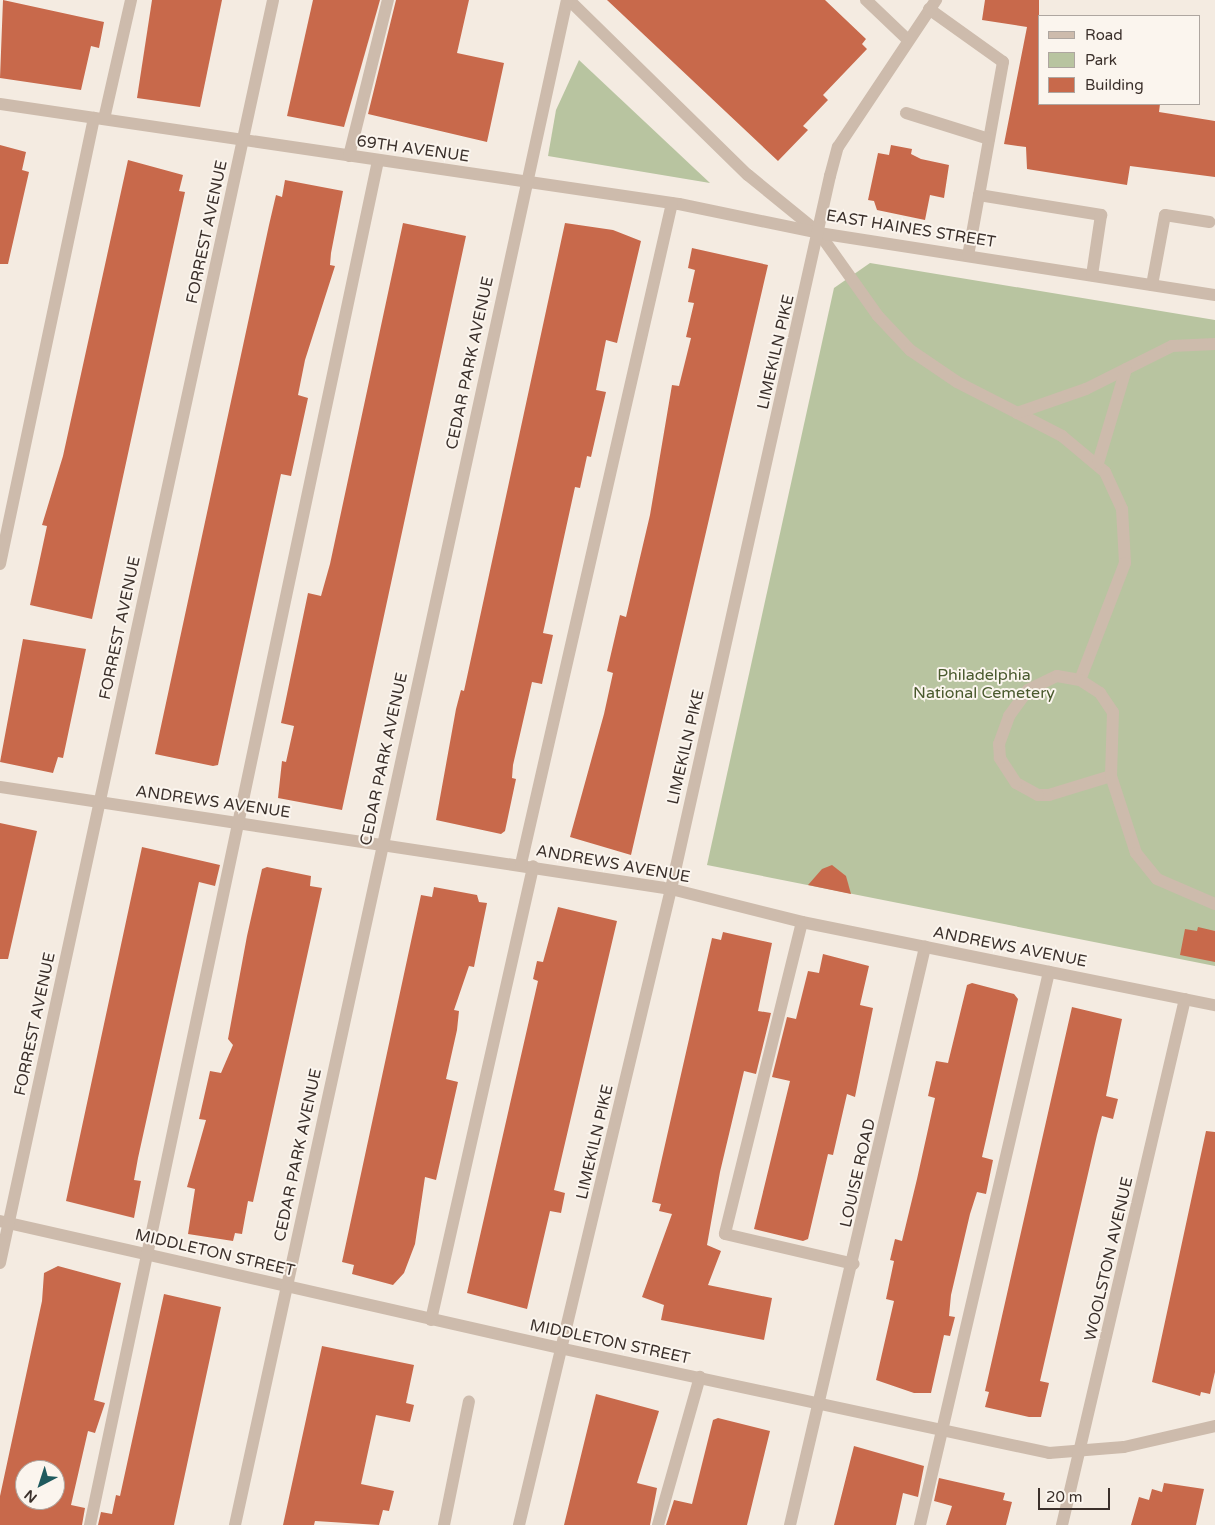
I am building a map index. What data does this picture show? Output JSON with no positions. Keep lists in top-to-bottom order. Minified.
{"streets":{"street":["69TH AVENUE","EAST HAINES STREET","FORREST AVENUE","LIMEKILN PIKE","CEDAR PARK AVENUE","ANDREWS AVENUE","LOUISE ROAD","MIDDLETON STREET","WOOLSTON AVENUE"]},"crossings":[["69TH AVENUE","EAST HAINES STREET"],["69TH AVENUE","FORREST AVENUE"],["69TH AVENUE","LIMEKILN PIKE"],["69TH AVENUE","CEDAR PARK AVENUE"],["EAST HAINES STREET","LIMEKILN PIKE"],["EAST HAINES STREET","CEDAR PARK AVENUE"],["FORREST AVENUE","ANDREWS AVENUE"],["FORREST AVENUE","MIDDLETON STREET"],["LIMEKILN PIKE","ANDREWS AVENUE"],["LIMEKILN PIKE","MIDDLETON STREET"],["CEDAR PARK AVENUE","ANDREWS AVENUE"],["CEDAR PARK AVENUE","MIDDLETON STREET"],["ANDREWS AVENUE","LOUISE ROAD"],["ANDREWS AVENUE","WOOLSTON AVENUE"],["LOUISE ROAD","MIDDLETON STREET"],["MIDDLETON STREET","WOOLSTON AVENUE"]],"parks":["Philadelphia National Cemetery"],"legend":["Road","Park","Building"],"scale_bar":"20 m","north":"bottom left"}
